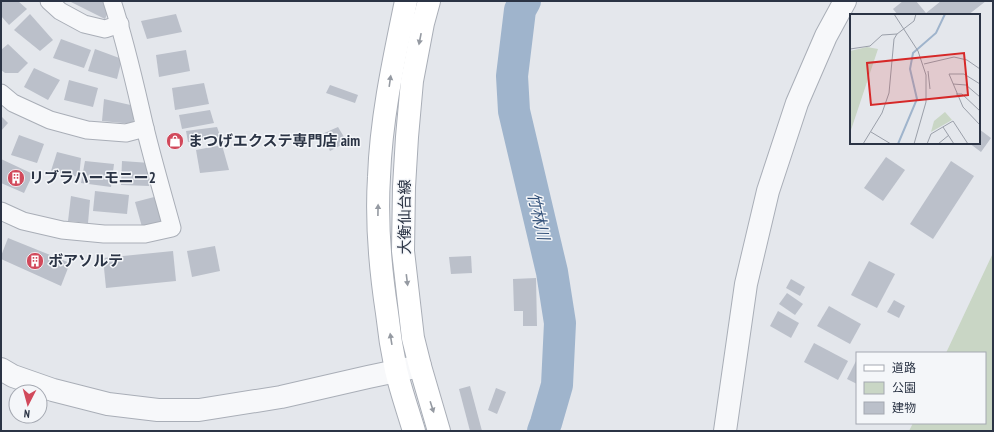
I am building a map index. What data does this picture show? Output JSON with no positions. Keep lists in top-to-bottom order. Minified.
{"streets":{"main road":["大衡仙台線"]},"water":["竹林川"],"places":{"shop":["まつげエクステ専門店 aim"],"building":["リブラハーモニー2","ボアソルテ"]},"legend":["道路","公園","建物"],"north":"bottom"}
